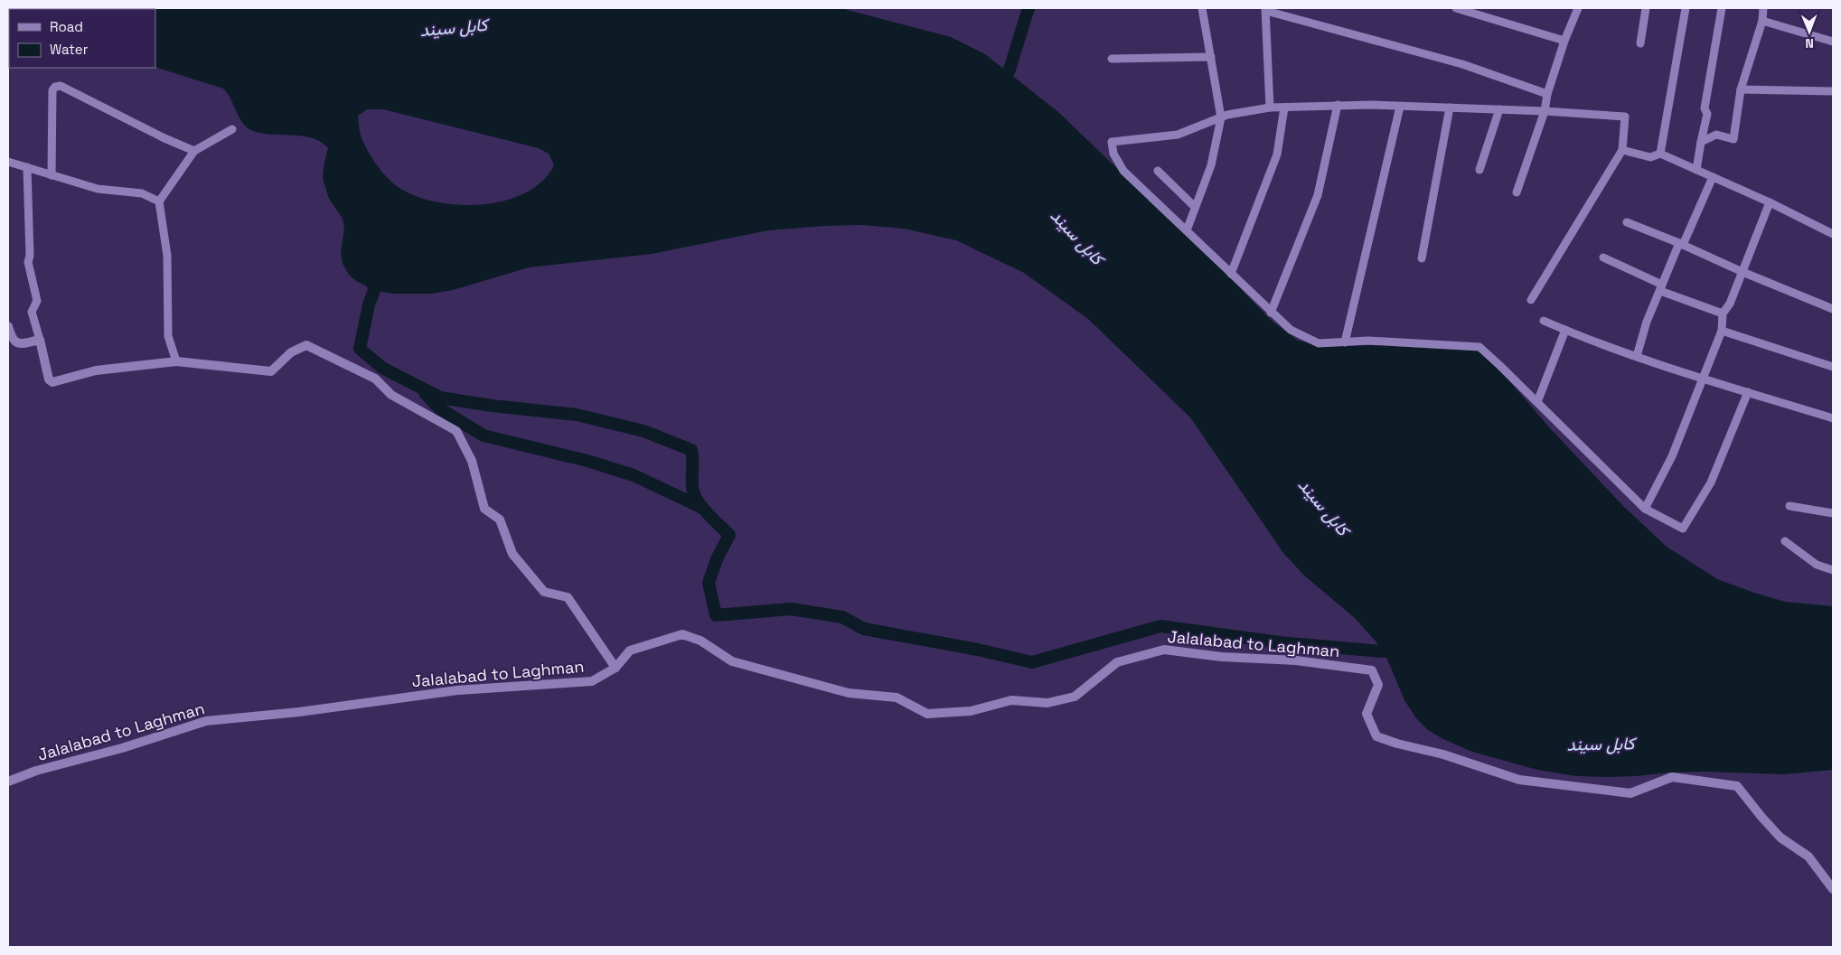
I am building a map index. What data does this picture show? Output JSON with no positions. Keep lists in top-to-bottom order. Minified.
{"streets":{"street":["Jalalabad to Laghman"]},"water":["کابل سيند"],"legend":["Road","Water"],"north":"bottom"}
